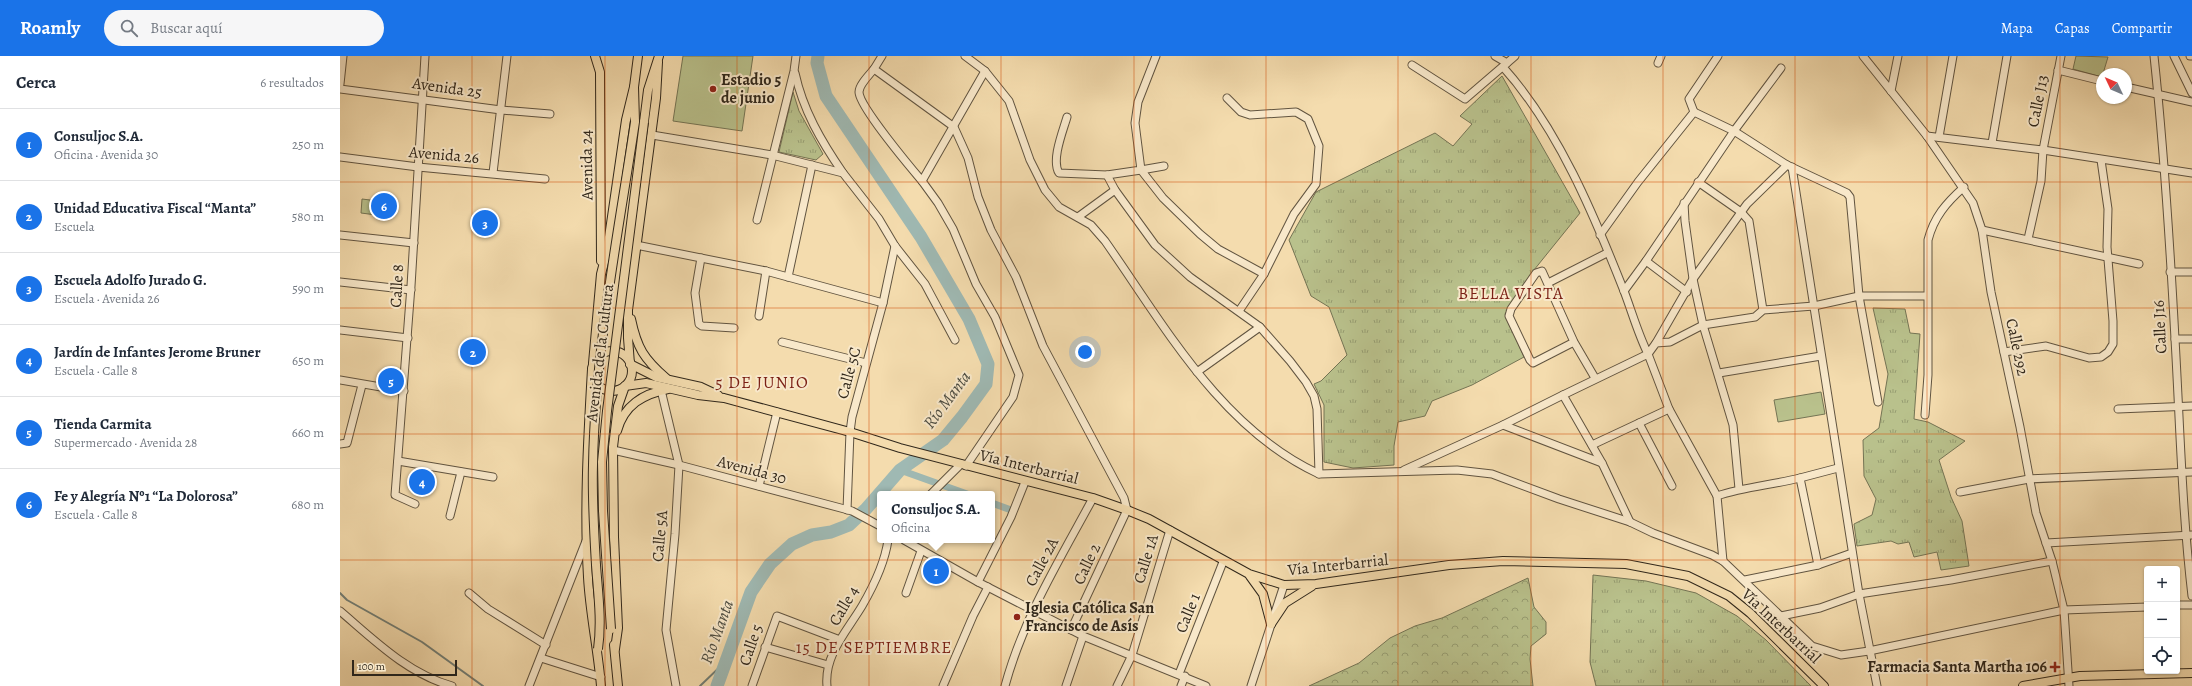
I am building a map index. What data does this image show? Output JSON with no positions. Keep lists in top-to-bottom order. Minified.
{"streets":{"main road":["Avenida 24","Avenida de la Cultura","Vía Interbarrial"],"street":["Avenida 25","Calle J13","Avenida 26","Calle 8","Calle J16","Calle 292","Calle 5C","Avenida 30","Calle 5A","Calle 1A","Calle 2A","Calle 2","Calle 4","Calle 1","Calle 5"]},"crossings":[["Avenida 25","Calle 8"],["Avenida 26","Calle 8"],["Avenida 24","Avenida de la Cultura"],["Avenida de la Cultura","Vía Interbarrial"],["Avenida de la Cultura","Avenida 30"],["Calle 5C","Vía Interbarrial"],["Calle 5C","Avenida 30"],["Vía Interbarrial","Calle 1A"],["Vía Interbarrial","Calle 2A"],["Vía Interbarrial","Calle 2"],["Vía Interbarrial","Calle 1"],["Avenida 30","Calle 5A"],["Calle 4","Calle 5"]],"districts":["BELLA VISTA","5 DE JUNIO","15 DE SEPTIEMBRE"],"water":["Río Manta"],"places":{"other":["Estadio 5 de junio","Iglesia Católica San Francisco de Asís"],"health":["Farmacia Santa Martha 106"]},"scale_bar":"100 m","north":"top left","page":{"header":"Roamly","search":"Buscar aquí","nav":["Mapa","Capas","Compartir"],"heading":["Cerca","6 resultados"],"list":[{"mark":"1","name":"Consuljoc S.A.","note":"Oficina · Avenida 30","value":"250 m"},{"mark":"2","name":"Unidad Educativa Fiscal “Manta”","note":"Escuela","value":"580 m"},{"mark":"3","name":"Escuela Adolfo Jurado G.","note":"Escuela · Avenida 26","value":"590 m"},{"mark":"4","name":"Jardín de Infantes Jerome Bruner","note":"Escuela · Calle 8","value":"650 m"},{"mark":"5","name":"Tienda Carmita","note":"Supermercado · Avenida 28","value":"660 m"},{"mark":"6","name":"Fe y Alegría Nº1 “La Dolorosa”","note":"Escuela · Calle 8","value":"680 m"}],"pins":["6","3","2","5","4","1"],"popup":["Consuljoc S.A.","Oficina"],"map_buttons":["+","−"],"scale":"100 m"}}
